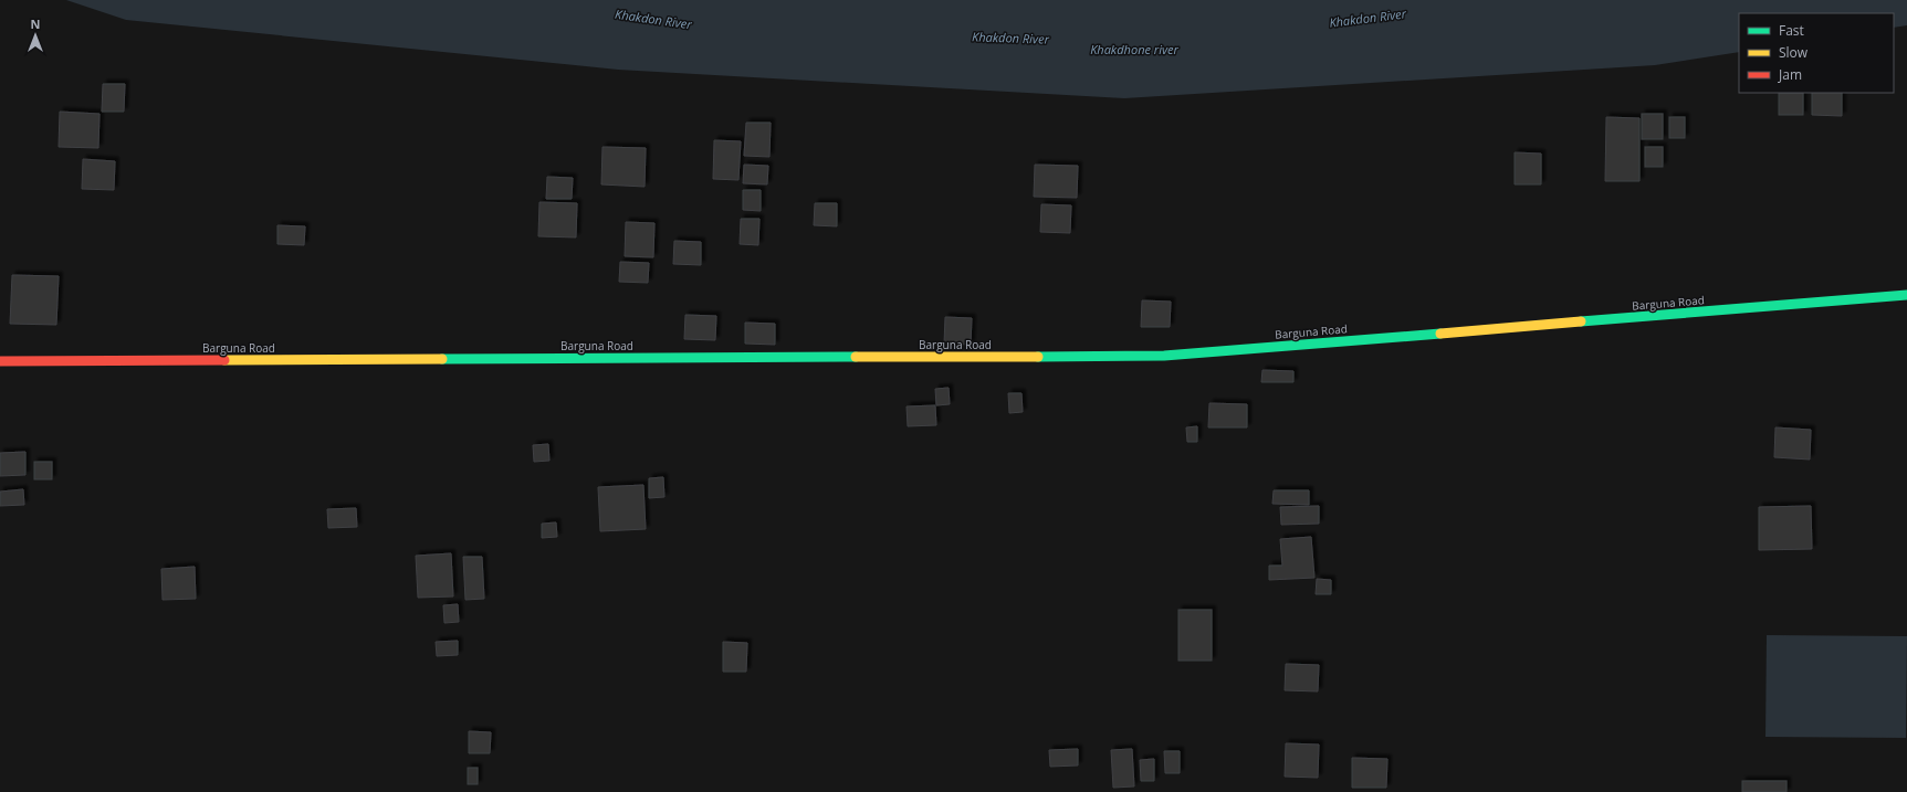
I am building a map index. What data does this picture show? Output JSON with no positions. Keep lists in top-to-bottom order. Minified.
{"streets":{"main road":["Barguna Road"]},"water":["Khakdon River","Khakdhone river"],"legend":["Fast","Slow","Jam"],"north":"top"}
